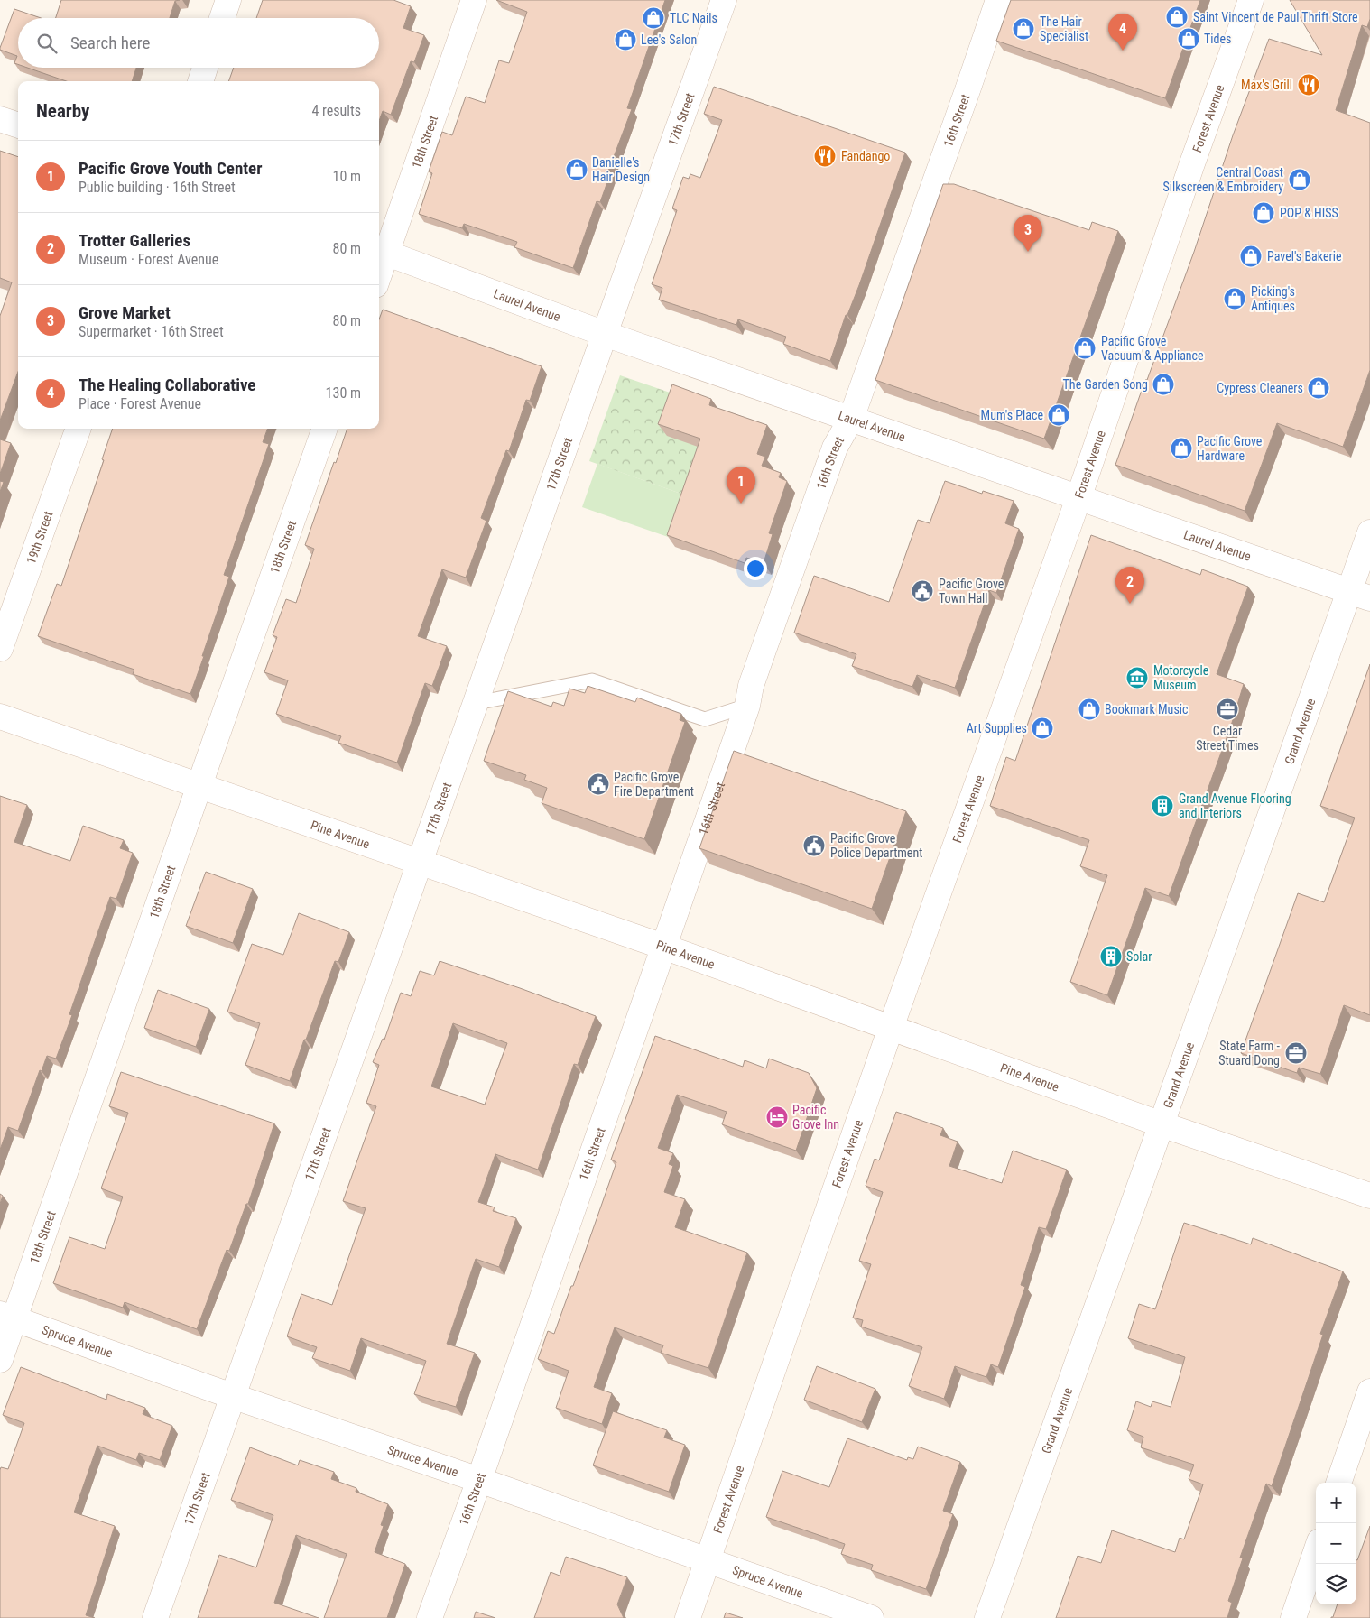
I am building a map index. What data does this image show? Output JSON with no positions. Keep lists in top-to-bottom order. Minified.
{"streets":{"street":["Forest Avenue","17th Street","16th Street","18th Street","Laurel Avenue","19th Street","Grand Avenue","Pine Avenue","Spruce Avenue"]},"crossings":[["Forest Avenue","Laurel Avenue"],["Forest Avenue","Pine Avenue"],["Forest Avenue","Spruce Avenue"],["17th Street","Laurel Avenue"],["17th Street","Pine Avenue"],["17th Street","Spruce Avenue"],["16th Street","Laurel Avenue"],["16th Street","Pine Avenue"],["16th Street","Spruce Avenue"],["18th Street","Laurel Avenue"],["18th Street","Pine Avenue"],["18th Street","Spruce Avenue"],["Laurel Avenue","Grand Avenue"],["Grand Avenue","Pine Avenue"]],"places":{"shop":["Saint Vincent de Paul Thrift Store","TLC Nails","The Hair Specialist","Tides","Lee's Salon","Danielle's Hair Design","Central Coast Silkscreen & Embroidery","POP & HISS","Pavel's Bakerie","Picking's Antiques","Pacific Grove Vacuum & Appliance","The Garden Song","Cypress Cleaners","Mum's Place","Pacific Grove Hardware","Bookmark Music","Art Supplies"],"restaurant":["Max's Grill","Fandango"],"public building":["Pacific Grove Town Hall","Pacific Grove Fire Department","Pacific Grove Police Department"],"museum":["Motorcycle Museum"],"office":["Cedar Street Times","State Farm - Stuard Dong"],"building":["Grand Avenue Flooring and Interiors","Solar"],"hotel":["Pacific Grove Inn"]},"page":{"pins":["4","3","1","2"],"search":"Search here","heading":["Nearby","4 results"],"list":[{"mark":"1","name":"Pacific Grove Youth Center","note":"Public building · 16th Street","value":"10 m"},{"mark":"2","name":"Trotter Galleries","note":"Museum · Forest Avenue","value":"80 m"},{"mark":"3","name":"Grove Market","note":"Supermarket · 16th Street","value":"80 m"},{"mark":"4","name":"The Healing Collaborative","note":"Place · Forest Avenue","value":"130 m"}],"map_buttons":["+","−"]}}
